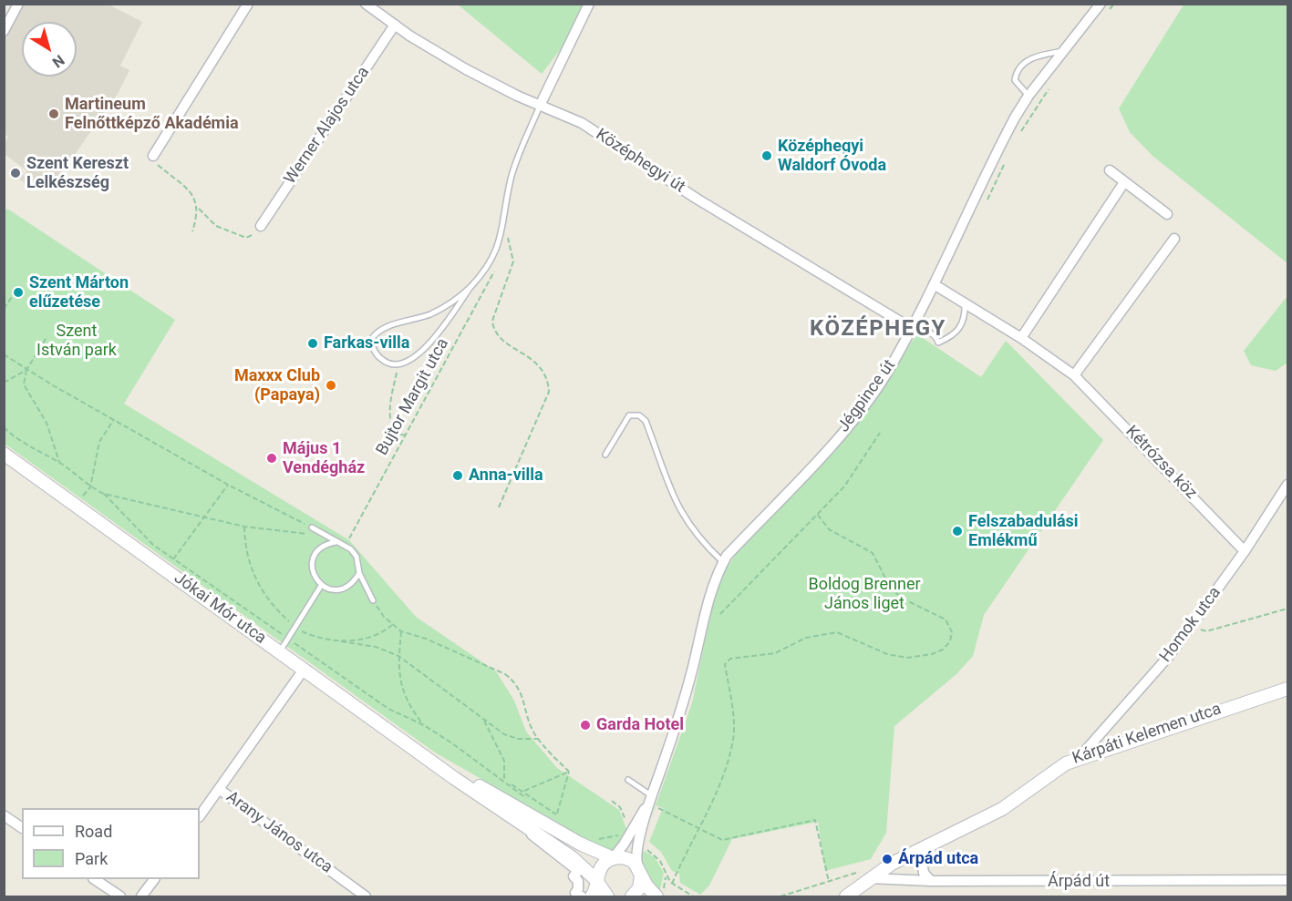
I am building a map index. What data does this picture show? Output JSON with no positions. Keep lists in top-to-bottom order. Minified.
{"streets":{"street":["Werner Alajos utca","Középhegyi út","Jégpince út","Kétrózsa köz","Jókai Mór utca","Homok utca","Kárpáti Kelemen utca","Arany János utca","Árpád út"],"path":["Bujtor Margit utca"]},"crossings":[["Werner Alajos utca","Középhegyi út"],["Középhegyi út","Jégpince út"],["Jégpince út","Kétrózsa köz"],["Jégpince út","Jókai Mór utca"],["Kétrózsa köz","Homok utca"],["Homok utca","Kárpáti Kelemen utca"],["Kárpáti Kelemen utca","Árpád út"]],"districts":["KÖZÉPHEGY"],"parks":["Szent István park","Boldog Brenner János liget"],"places":["Martineum Felnőttképző Akadémia","Középhegyi Waldorf Óvoda","Szent Kereszt Lelkészség","Szent Márton elűzetése","Farkas-villa","Maxxx Club (Papaya)","Május 1 Vendégház","Anna-villa","Felszabadulási Emlékmű","Garda Hotel","Árpád utca"],"legend":["Road","Park"],"north":"bottom right"}
